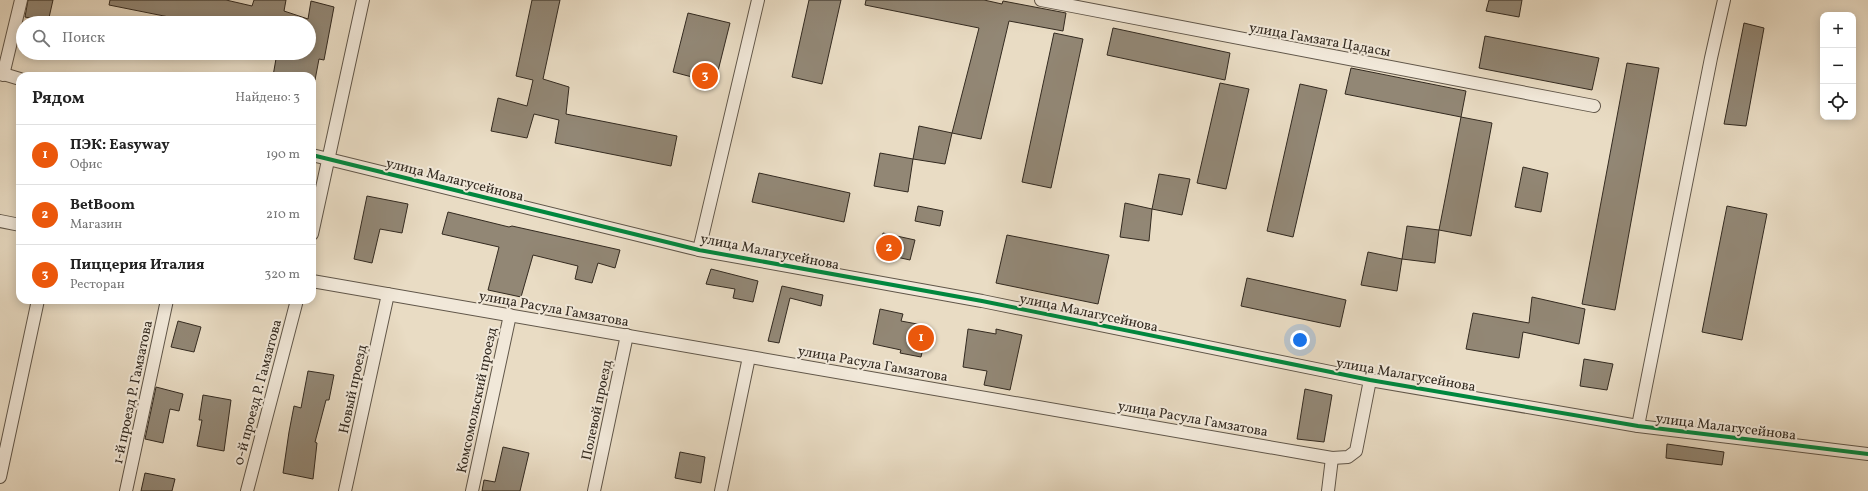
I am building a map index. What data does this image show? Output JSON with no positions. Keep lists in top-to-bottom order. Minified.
{"streets":{"street":["улица Гамзата Цадасы","улица Малагусейнова","улица Расула Гамзатова","Новый проезд","1-й проезд Р. Гамзатова","0-й проезд Р. Гамзатова","Комсомольский проезд","Полевой проезд"]},"crossings":[["улица Малагусейнова","улица Расула Гамзатова"],["улица Расула Гамзатова","Новый проезд"],["улица Расула Гамзатова","Комсомольский проезд"],["улица Расула Гамзатова","Полевой проезд"]],"page":{"map_buttons":["+","−"],"search":"Поиск","pins":["3","2","1"],"heading":["Рядом","Найдено: 3"],"list":[{"mark":"1","name":"ПЭК: Easyway","note":"Офис","value":"190 m"},{"mark":"2","name":"BetBoom","note":"Магазин","value":"210 m"},{"mark":"3","name":"Пиццерия Италия","note":"Ресторан","value":"320 m"}]}}
